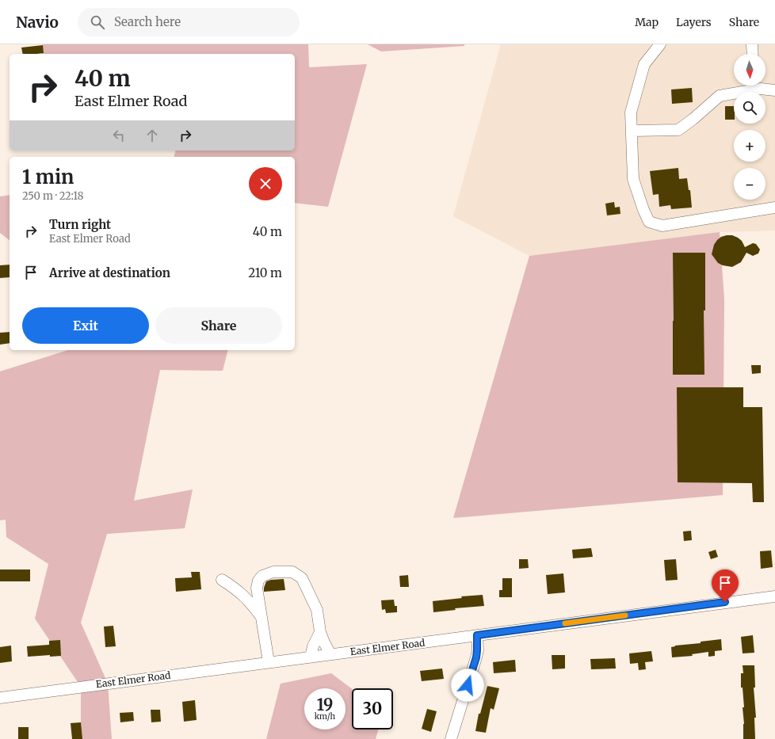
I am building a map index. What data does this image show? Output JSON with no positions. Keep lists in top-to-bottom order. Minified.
{"streets":{"street":["East Elmer Road"]},"north":"bottom","page":{"header":"Navio","search":"Search here","nav":["Map","Layers","Share"],"map_buttons":["+","−"],"turn":["40 m","East Elmer Road"],"heading":["1 min","250 m · 22:18"],"list":[{"name":"Turn right","note":"East Elmer Road","value":"40 m"},{"name":"Arrive at destination","value":"210 m"}],"buttons":["Exit","Share"],"speed":"19 km/h","limit":"30"}}
